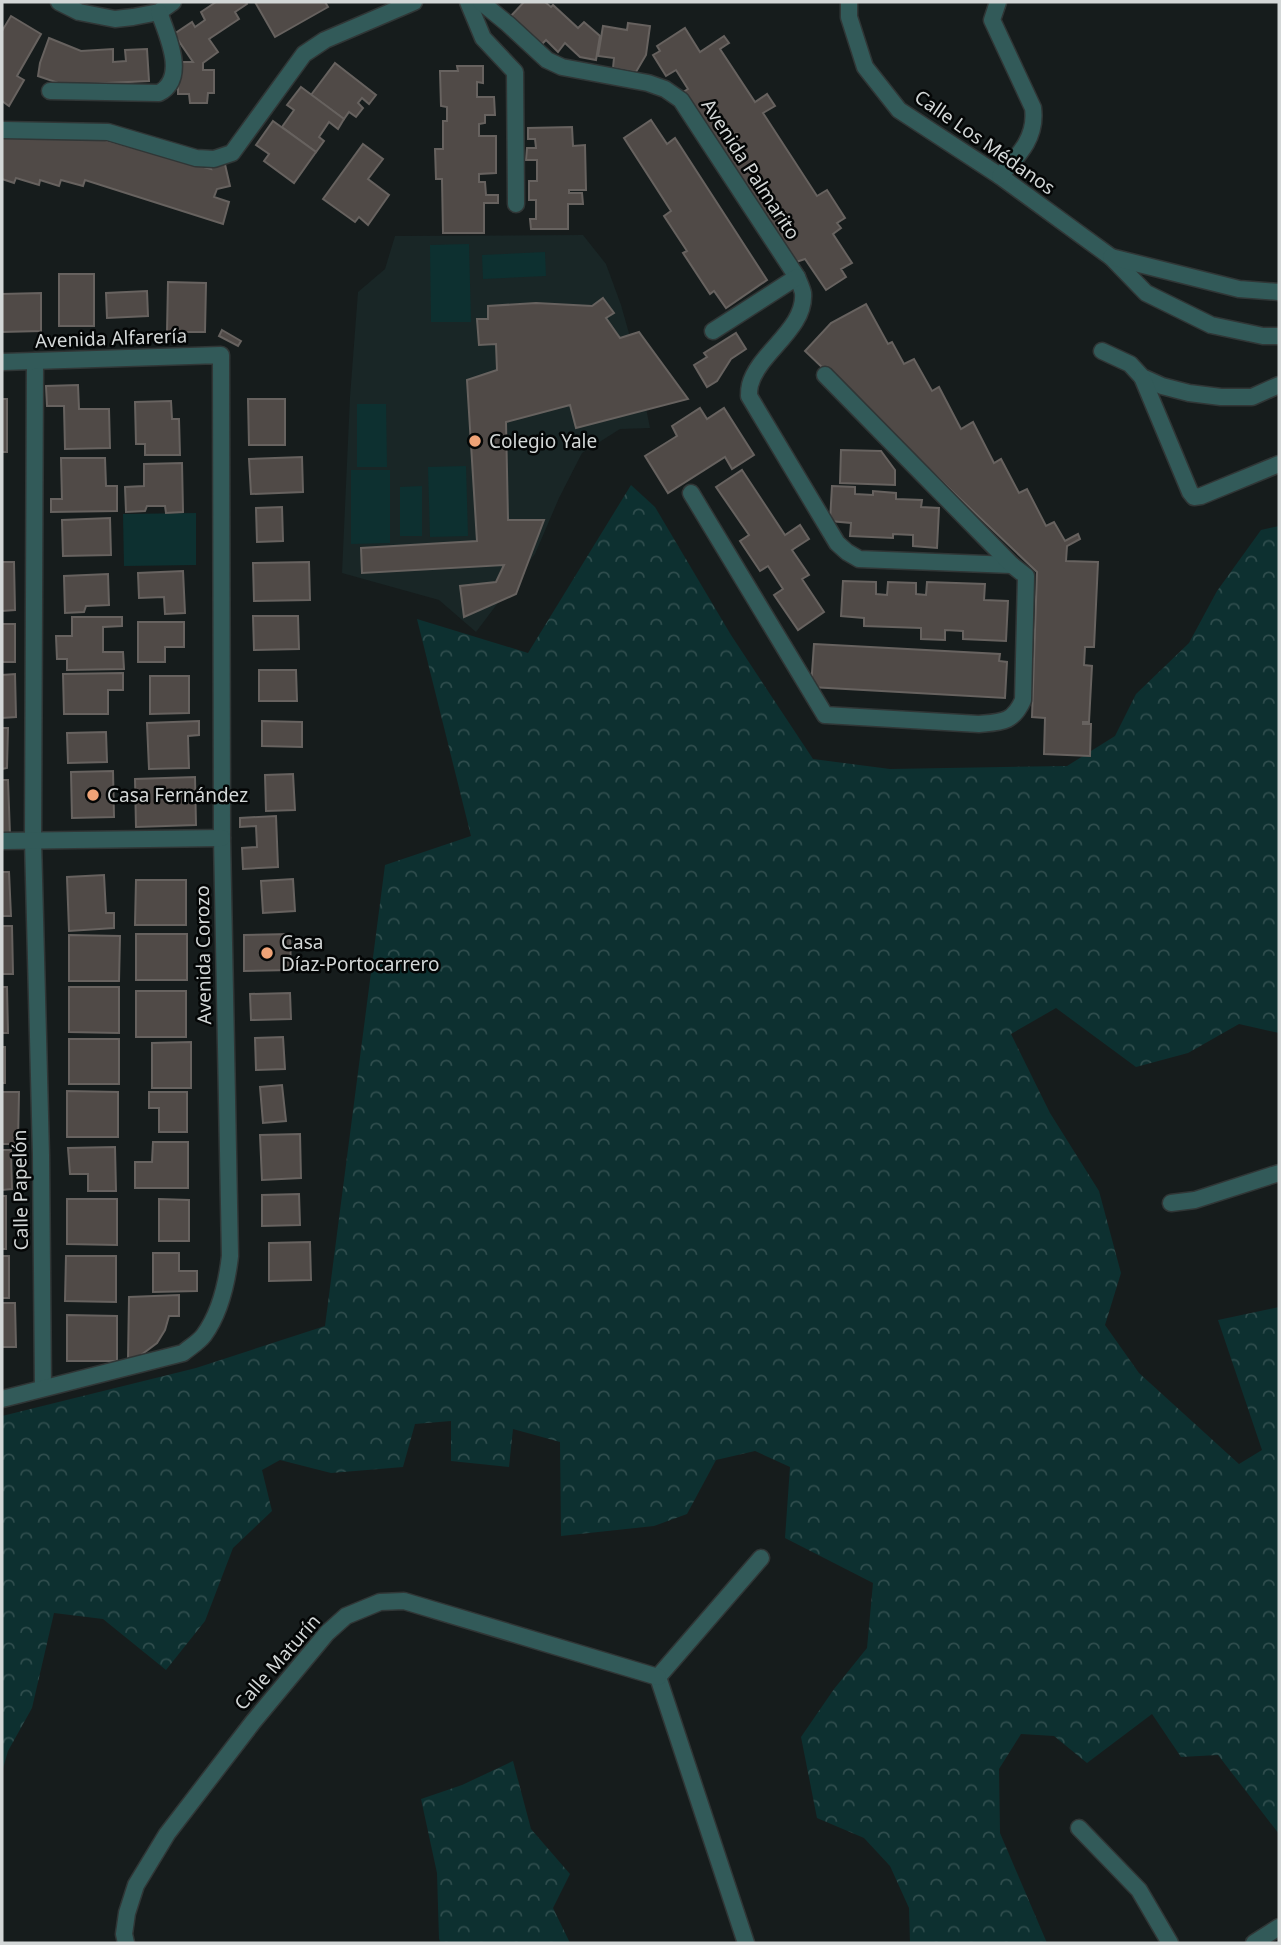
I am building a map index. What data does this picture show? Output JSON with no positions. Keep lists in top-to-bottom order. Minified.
{"streets":{"street":["Calle Los Médanos","Avenida Palmarito","Avenida Alfarería","Avenida Corozo","Calle Papelón","Calle Maturín"]},"crossings":[["Avenida Alfarería","Avenida Corozo"],["Avenida Alfarería","Calle Papelón"],["Avenida Corozo","Calle Papelón"]],"places":["Colegio Yale","Casa Fernández","Casa Díaz-Portocarrero"]}
